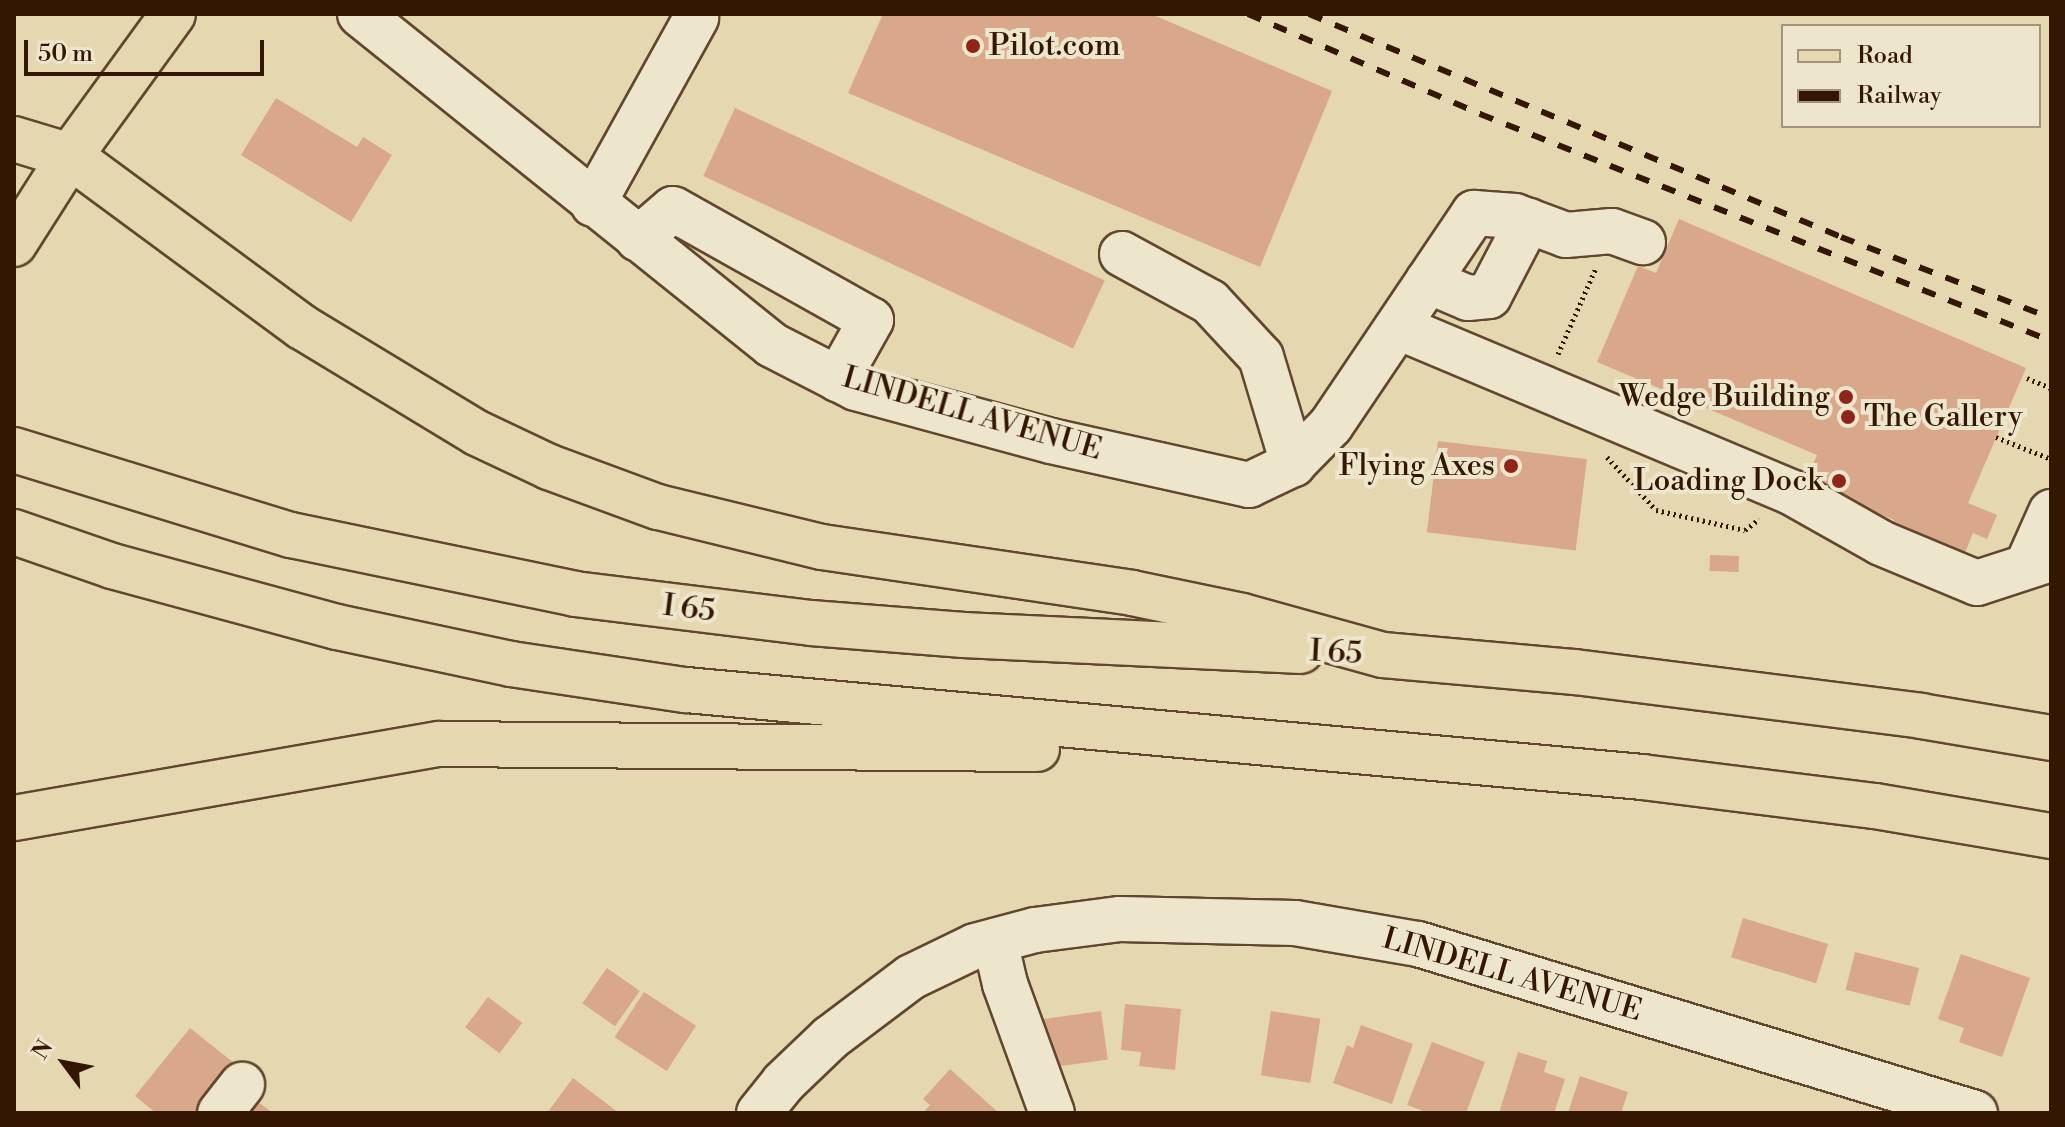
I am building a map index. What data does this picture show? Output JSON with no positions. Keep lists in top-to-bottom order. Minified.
{"streets":{"main road":["I 65"],"street":["LINDELL AVENUE"]},"places":["Pilot.com","Wedge Building","The Gallery","Flying Axes","Loading Dock"],"legend":["Road","Railway"],"scale_bar":"50 m","north":"top left"}
